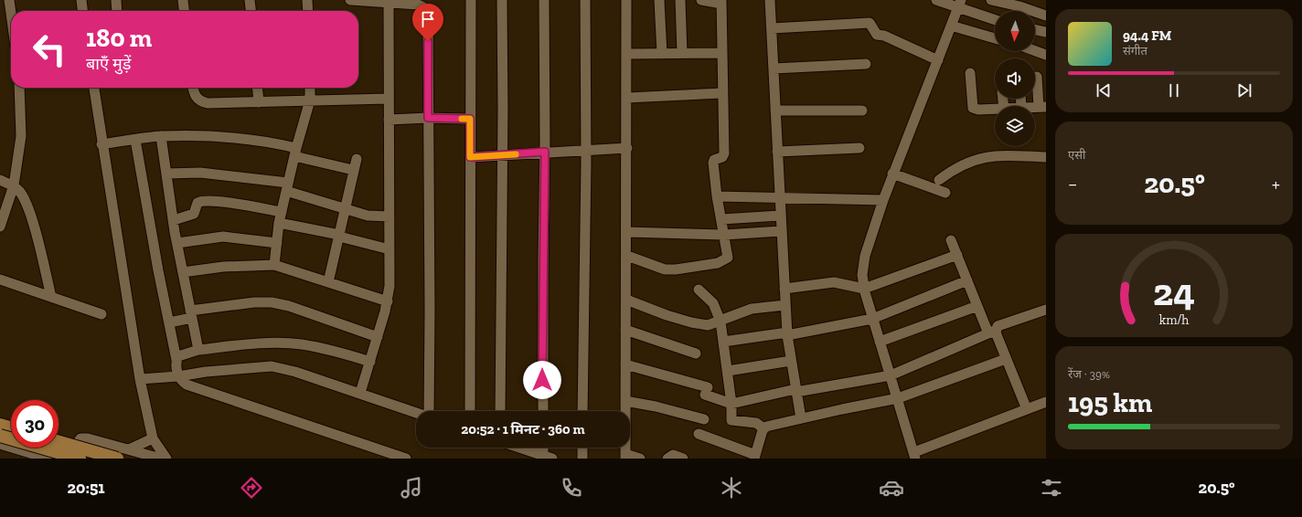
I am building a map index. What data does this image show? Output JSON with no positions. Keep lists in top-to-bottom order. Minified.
{"north":"bottom","page":{"turn":["180 m","बाएँ मुड़ें"],"song":["94.4 FM","संगीत"],"tile":["एसी",["रेंज · 39%","195 km"]],"heat":["−","20.5°","+"],"limit":"30","trip":"20:52 · 1 मिनट · 360 m","tabs":["20:51","20.5°"],"gauge":["24","km/h"]}}
